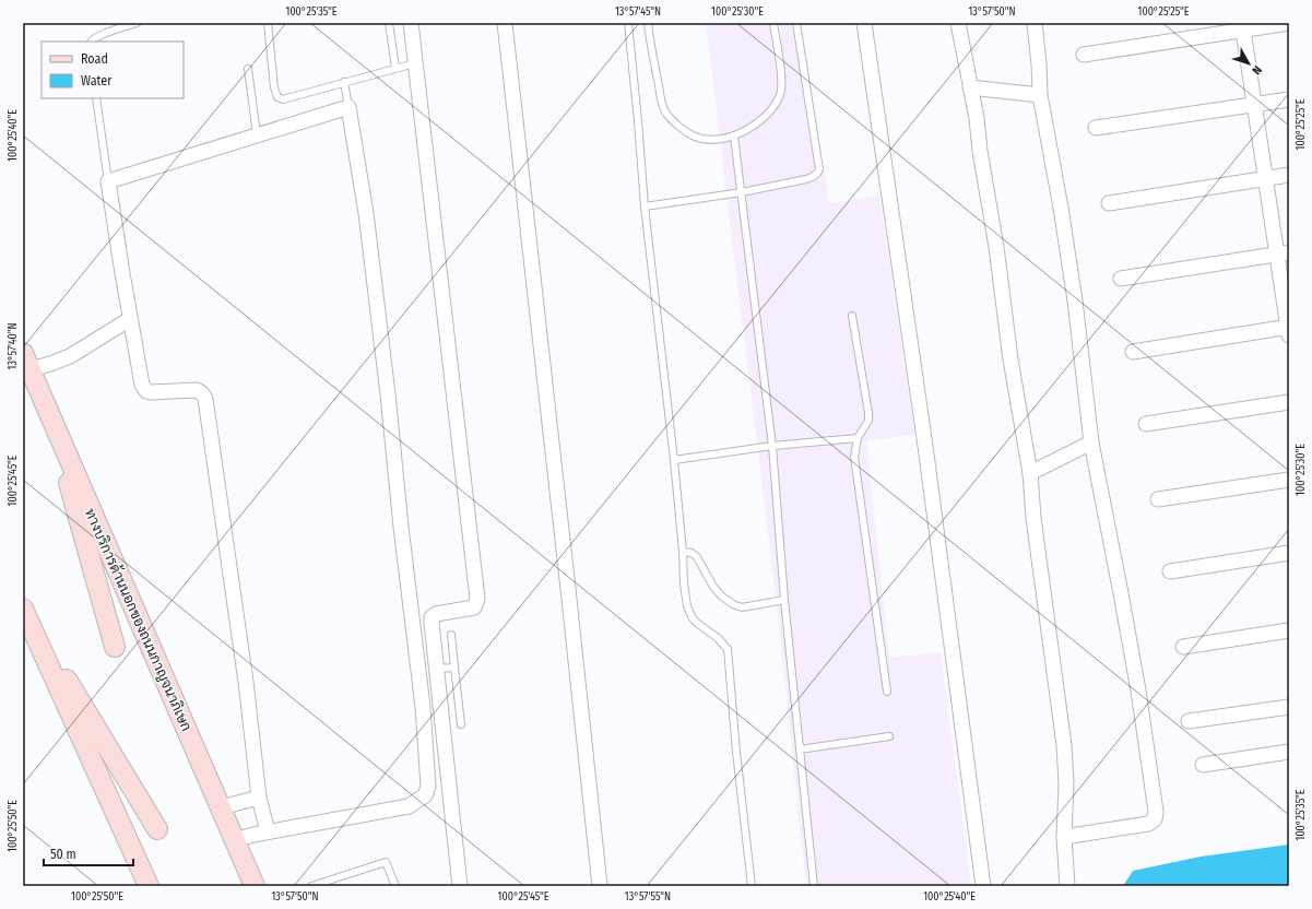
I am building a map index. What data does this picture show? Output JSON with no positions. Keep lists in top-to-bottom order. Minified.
{"streets":{"main road":["ทางบริการด้านนอกของถนนกาญจนาภิเษก"]},"legend":["Road","Water"],"scale_bar":"50 m","north":"bottom right","coordinates":["100°25'35\"E","13°57'45\"N","100°25'30\"E","13°57'50\"N","100°25'25\"E","100°25'40\"E","13°57'40\"N","100°25'45\"E","100°25'50\"E","13°57'55\"N"]}
